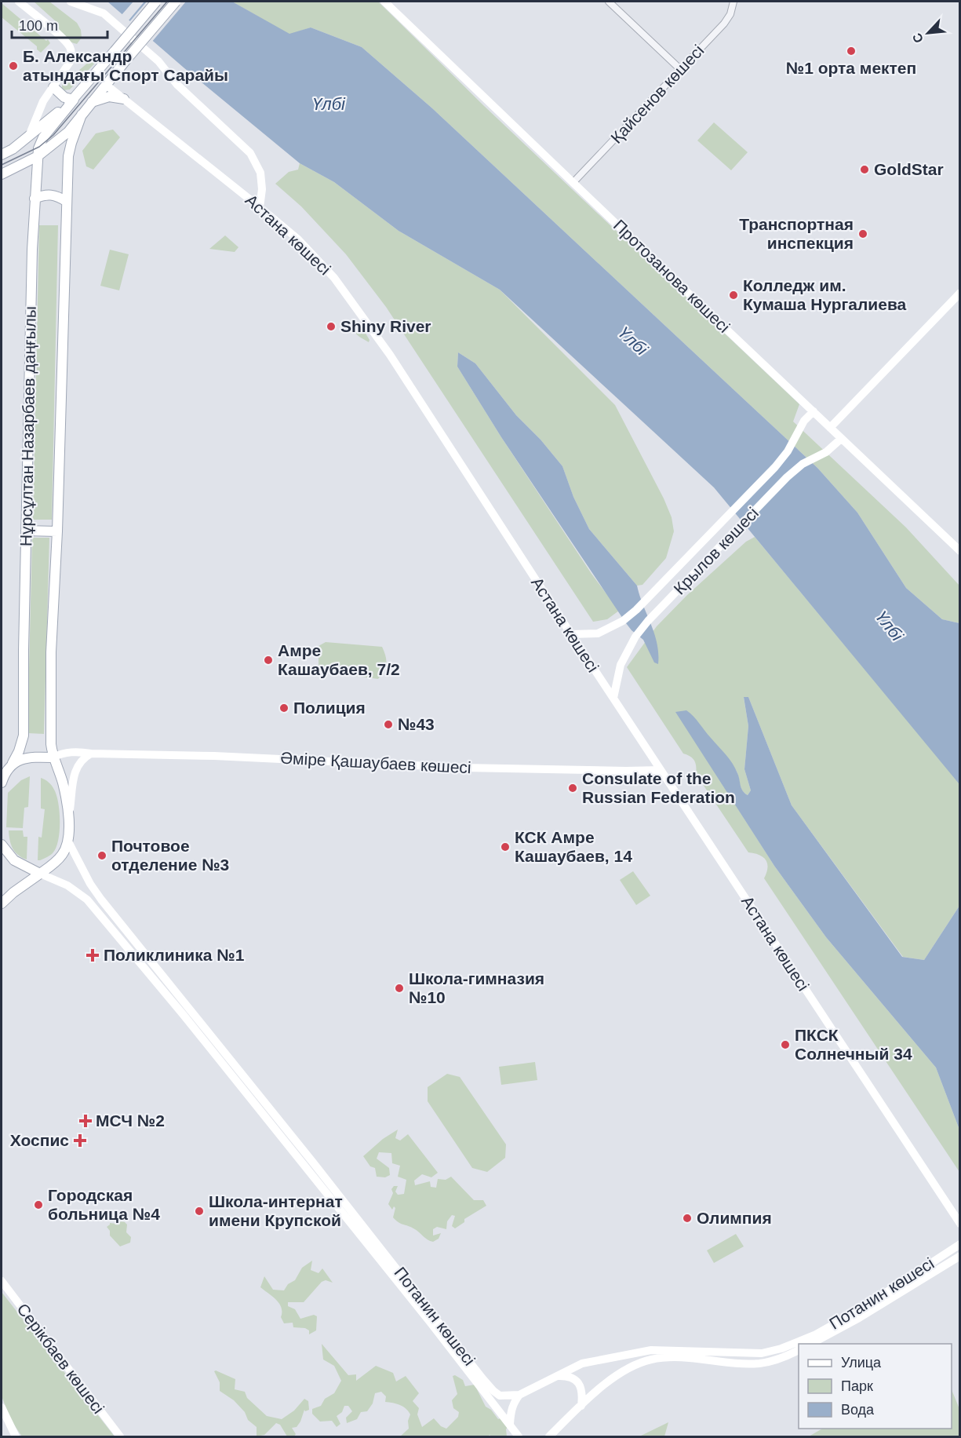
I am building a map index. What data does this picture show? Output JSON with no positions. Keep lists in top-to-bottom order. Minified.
{"streets":{"main road":["Астана көшесі","Протозанова көшесі","Нұрсұлтан Назарбаев даңғылы","Крылов көшесі","Әміре Қашаубаев көшесі","Потанин көшесі","Серікбаев көшесі"],"street":["Қайсенов көшесі"]},"crossings":[["Қайсенов көшесі","Протозанова көшесі"],["Астана көшесі","Крылов көшесі"],["Астана көшесі","Әміре Қашаубаев көшесі"],["Протозанова көшесі","Крылов көшесі"],["Нұрсұлтан Назарбаев даңғылы","Әміре Қашаубаев көшесі"],["Нұрсұлтан Назарбаев даңғылы","Потанин көшесі"]],"water":["Үлбі"],"places":{"other":["№1 орта мектеп","Б. Александр атындағы Спорт Сарайы","GoldStar","Транспортная инспекция","Колледж им. Кумаша Нургалиева","Shiny River","Амре Кашаубаев, 7/2","Полиция","№43","Consulate of the Russian Federation","КСК Амре Кашаубаев, 14","Почтовое отделение №3","Школа-гимназия №10","ПКСК Солнечный 34","Городская больница №4","Школа-интернат имени Крупской","Олимпия"],"health":["Поликлиника №1","МСЧ №2","Хоспис"]},"legend":["Улица","Парк","Вода"],"scale_bar":"100 m","north":"bottom left"}
